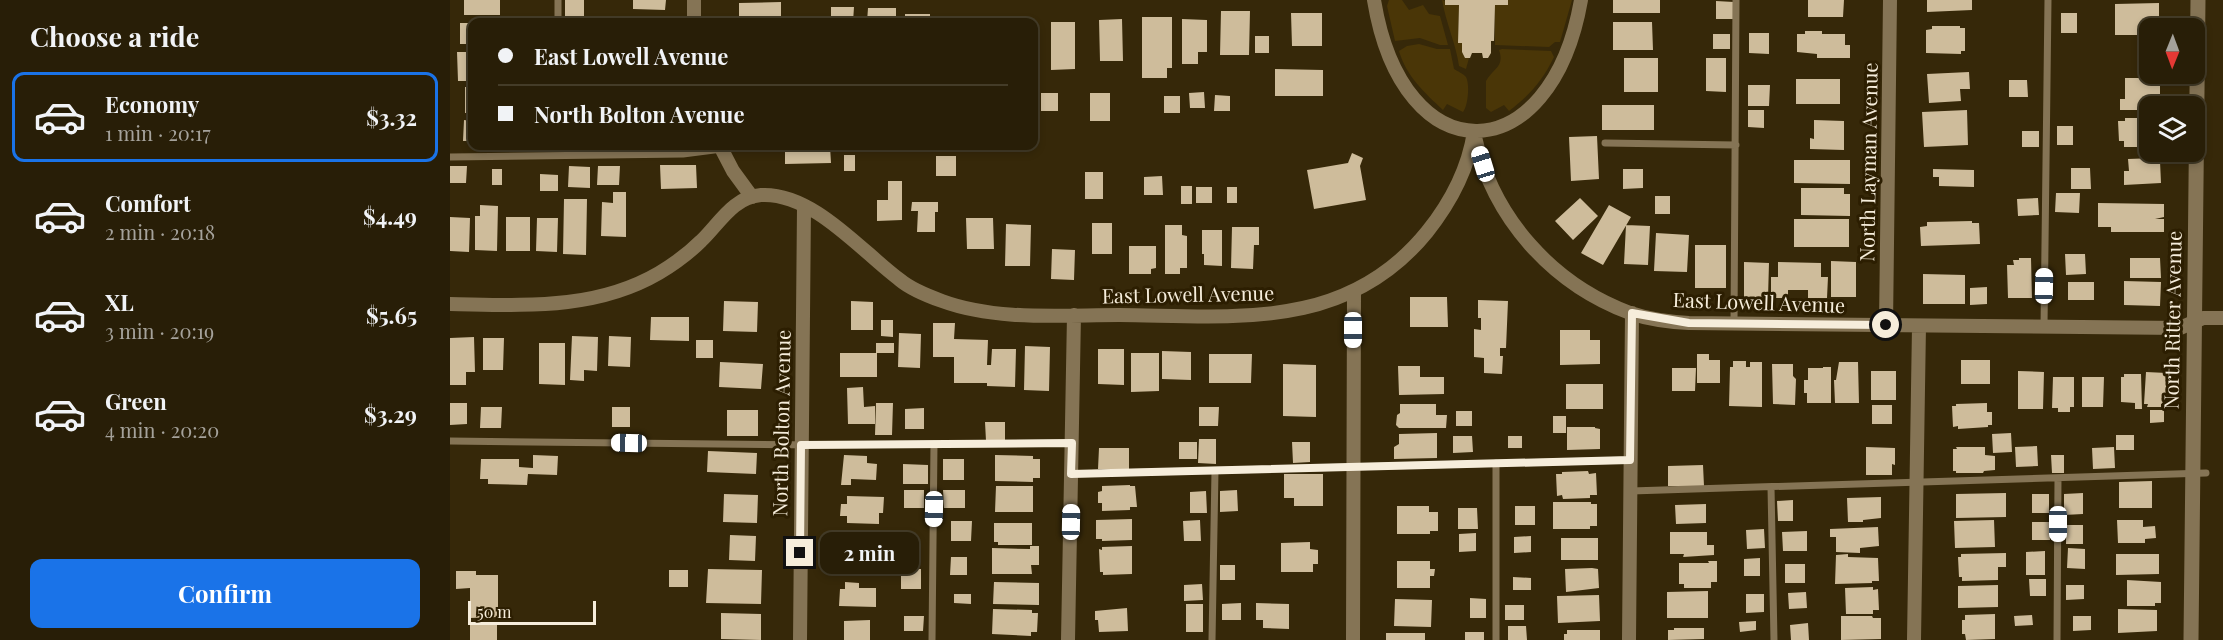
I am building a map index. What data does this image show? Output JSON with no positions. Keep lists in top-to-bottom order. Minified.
{"streets":{"street":["North Layman Avenue","East Lowell Avenue","North Ritter Avenue","North Bolton Avenue"]},"crossings":[["North Layman Avenue","East Lowell Avenue"],["East Lowell Avenue","North Bolton Avenue"]],"scale_bar":"50 m","north":"bottom","page":{"heading":"Choose a ride","banner":["East Lowell Avenue","North Bolton Avenue"],"list":[{"name":"Economy","note":"1 min · 20:17","value":"$3.32"},{"name":"Comfort","note":"2 min · 20:18","value":"$4.49"},{"name":"XL","note":"3 min · 20:19","value":"$5.65"},{"name":"Green","note":"4 min · 20:20","value":"$3.29"}],"bubble":"2 min","buttons":"Confirm","scale":"50 m"}}
